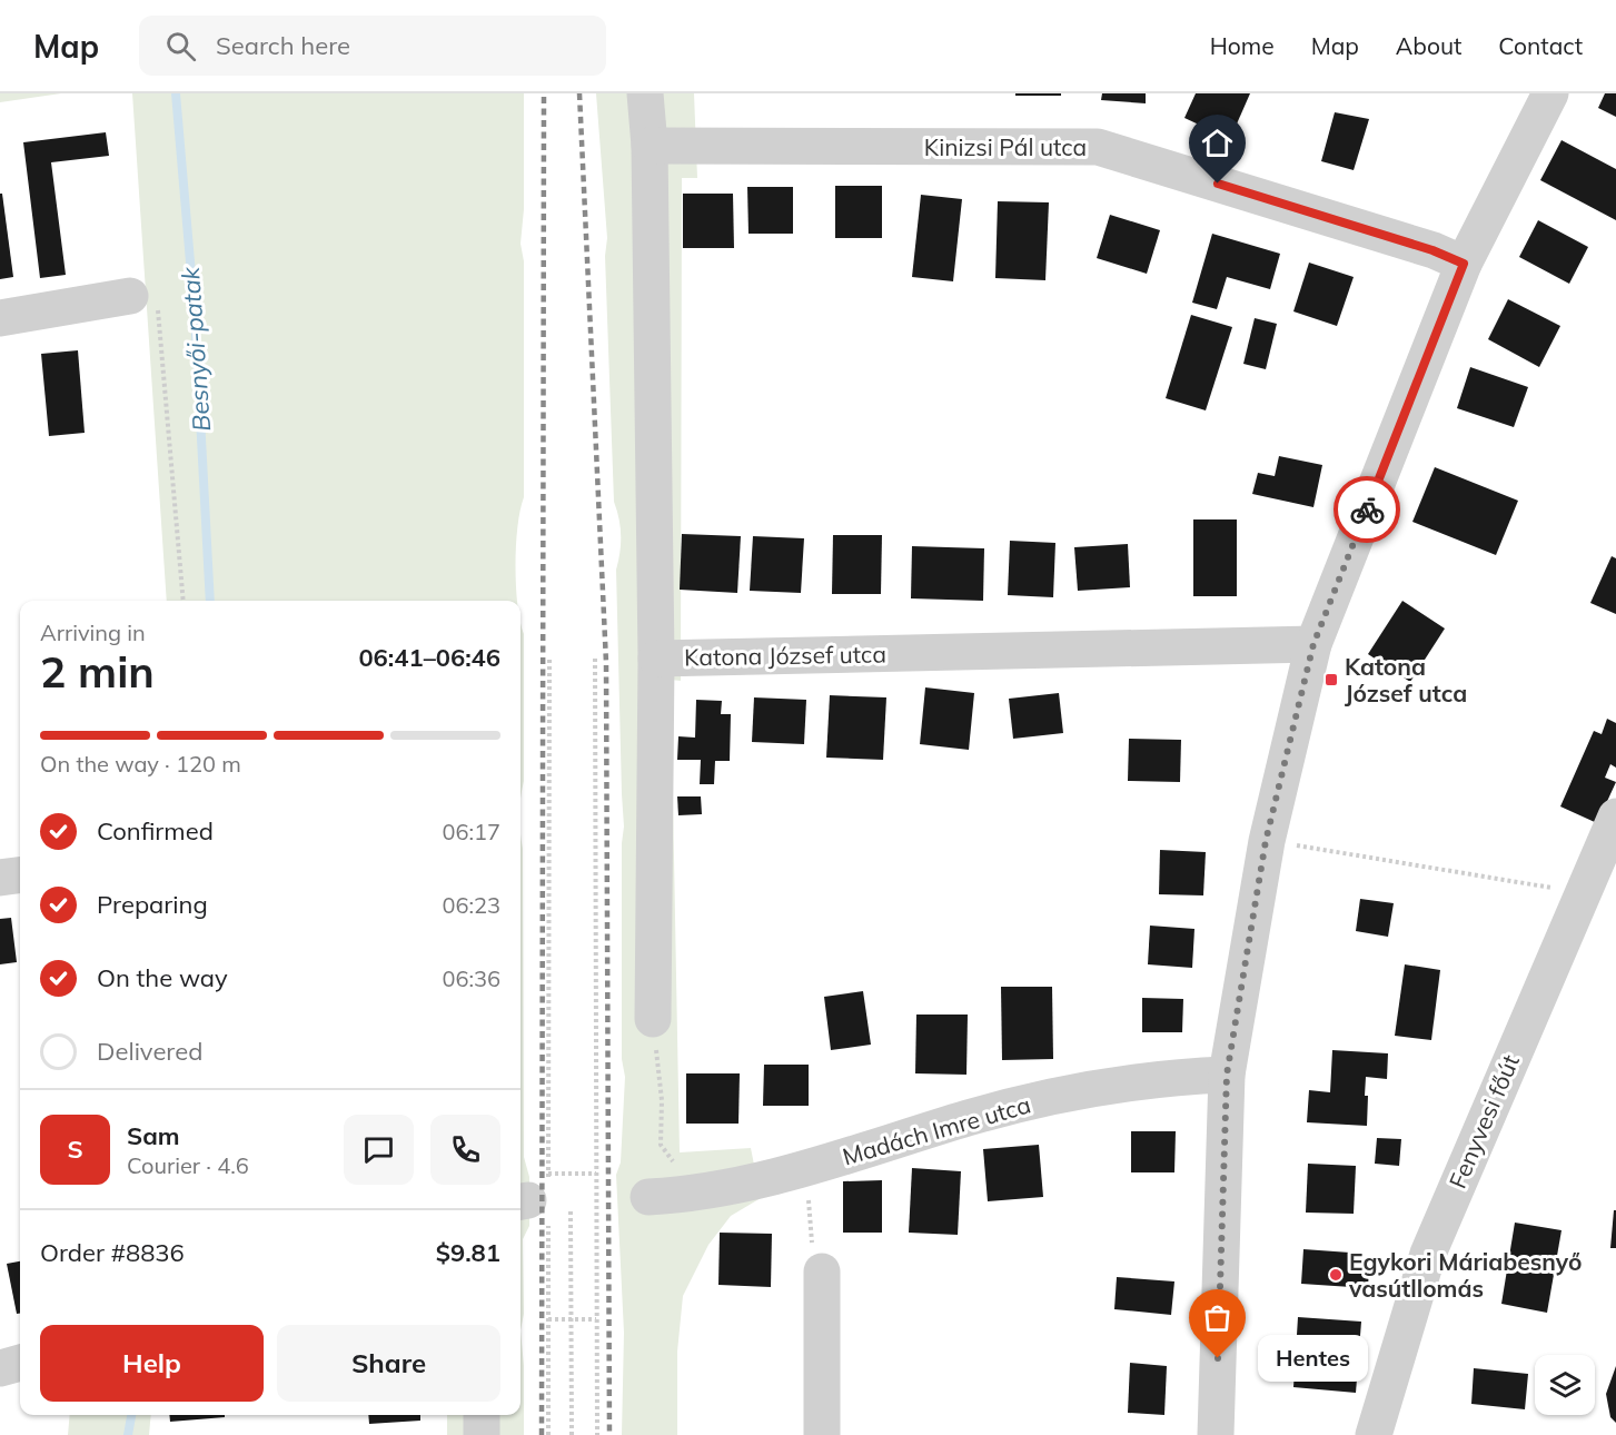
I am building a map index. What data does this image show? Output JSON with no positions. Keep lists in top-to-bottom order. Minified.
{"streets":{"street":["Kinizsi Pál utca","Katona József utca","Fenyvesi főút","Madách Imre utca"]},"water":["Besnyői-patak"],"places":{"transit":["Katona József utca"],"other":["Egykori Máriabesnyő vasútllomás","Hentes"]},"page":{"header":"Map","search":"Search here","nav":["Home","Map","About","Contact"],"heading":["2 min","Arriving in","06:41–06:46"],"panel":["Sam","Courier · 4.6","Order #8836","$9.81"],"bar":"On the way · 120 m","list":[["Confirmed","06:17"],["Preparing","06:23"],["On the way","06:36"],"Delivered"],"round":"S","buttons":["Help","Share"],"bubble":"Hentes"}}
